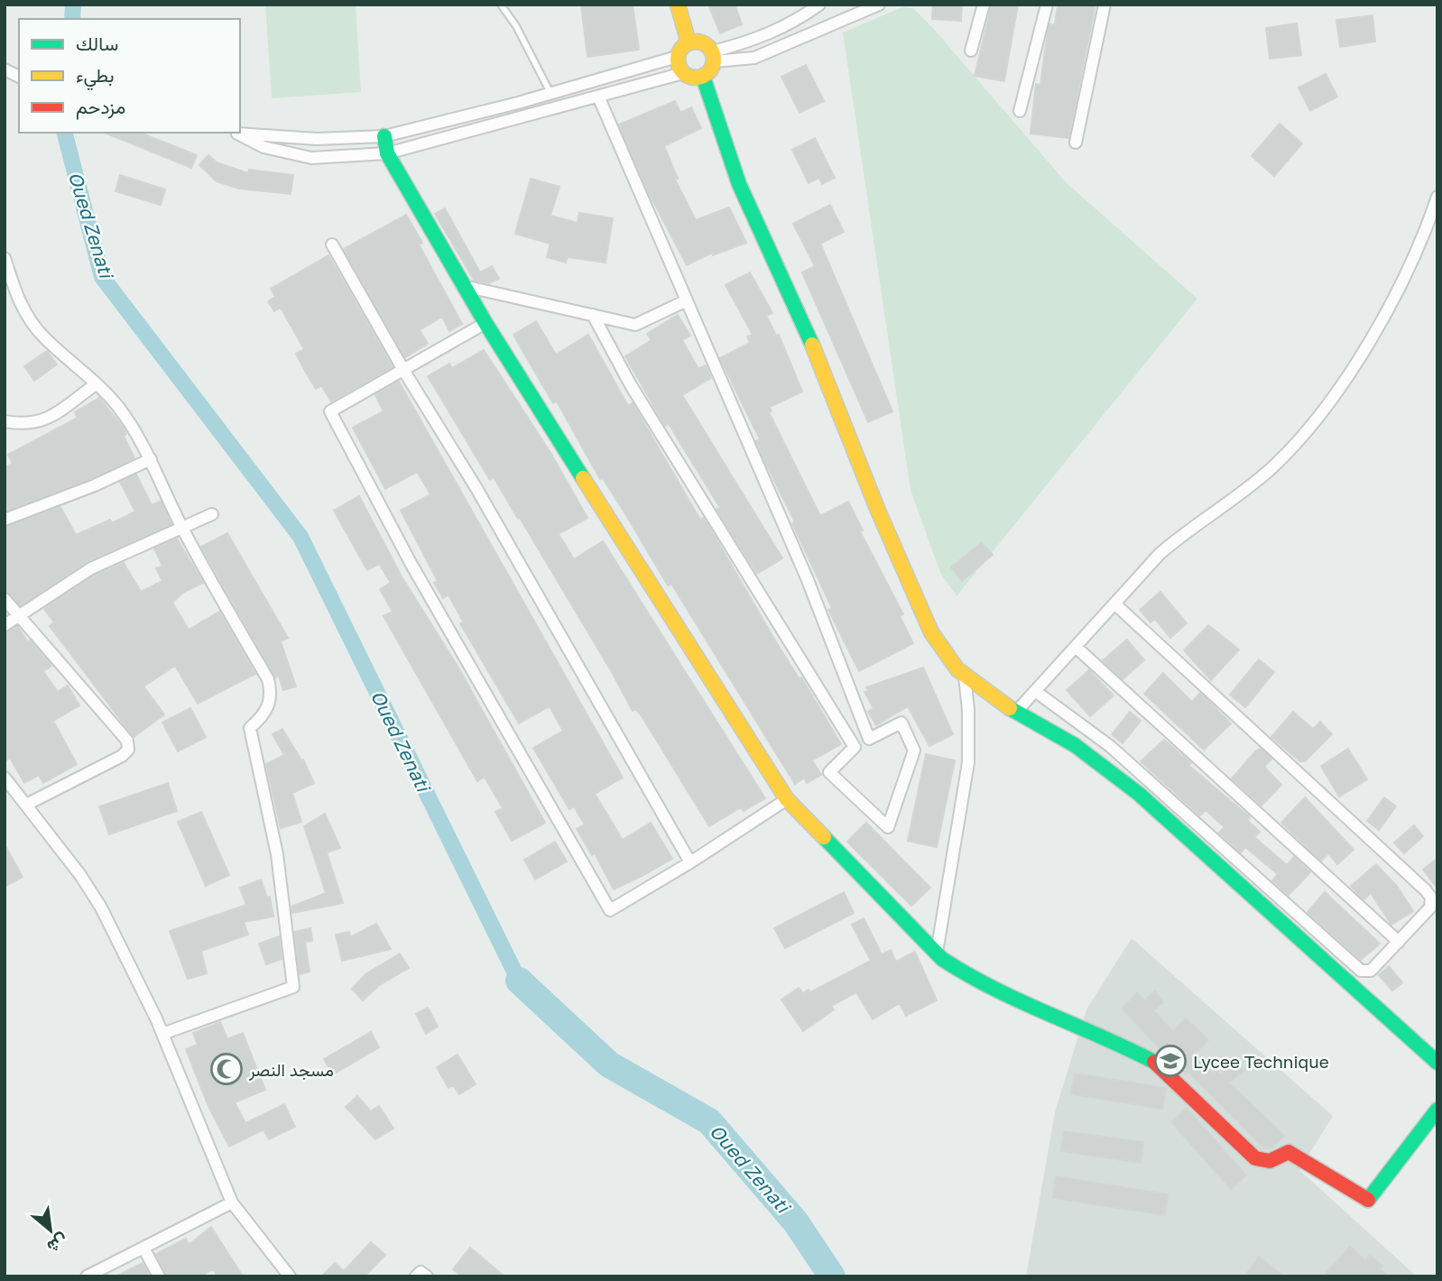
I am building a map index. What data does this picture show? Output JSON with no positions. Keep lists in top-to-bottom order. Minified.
{"water":["Oued Zenati"],"places":{"school or university":["Lycee Technique"],"mosque":["مسجد النصر"]},"legend":["سالك","بطيء","مزدحم"],"north":"bottom right"}
